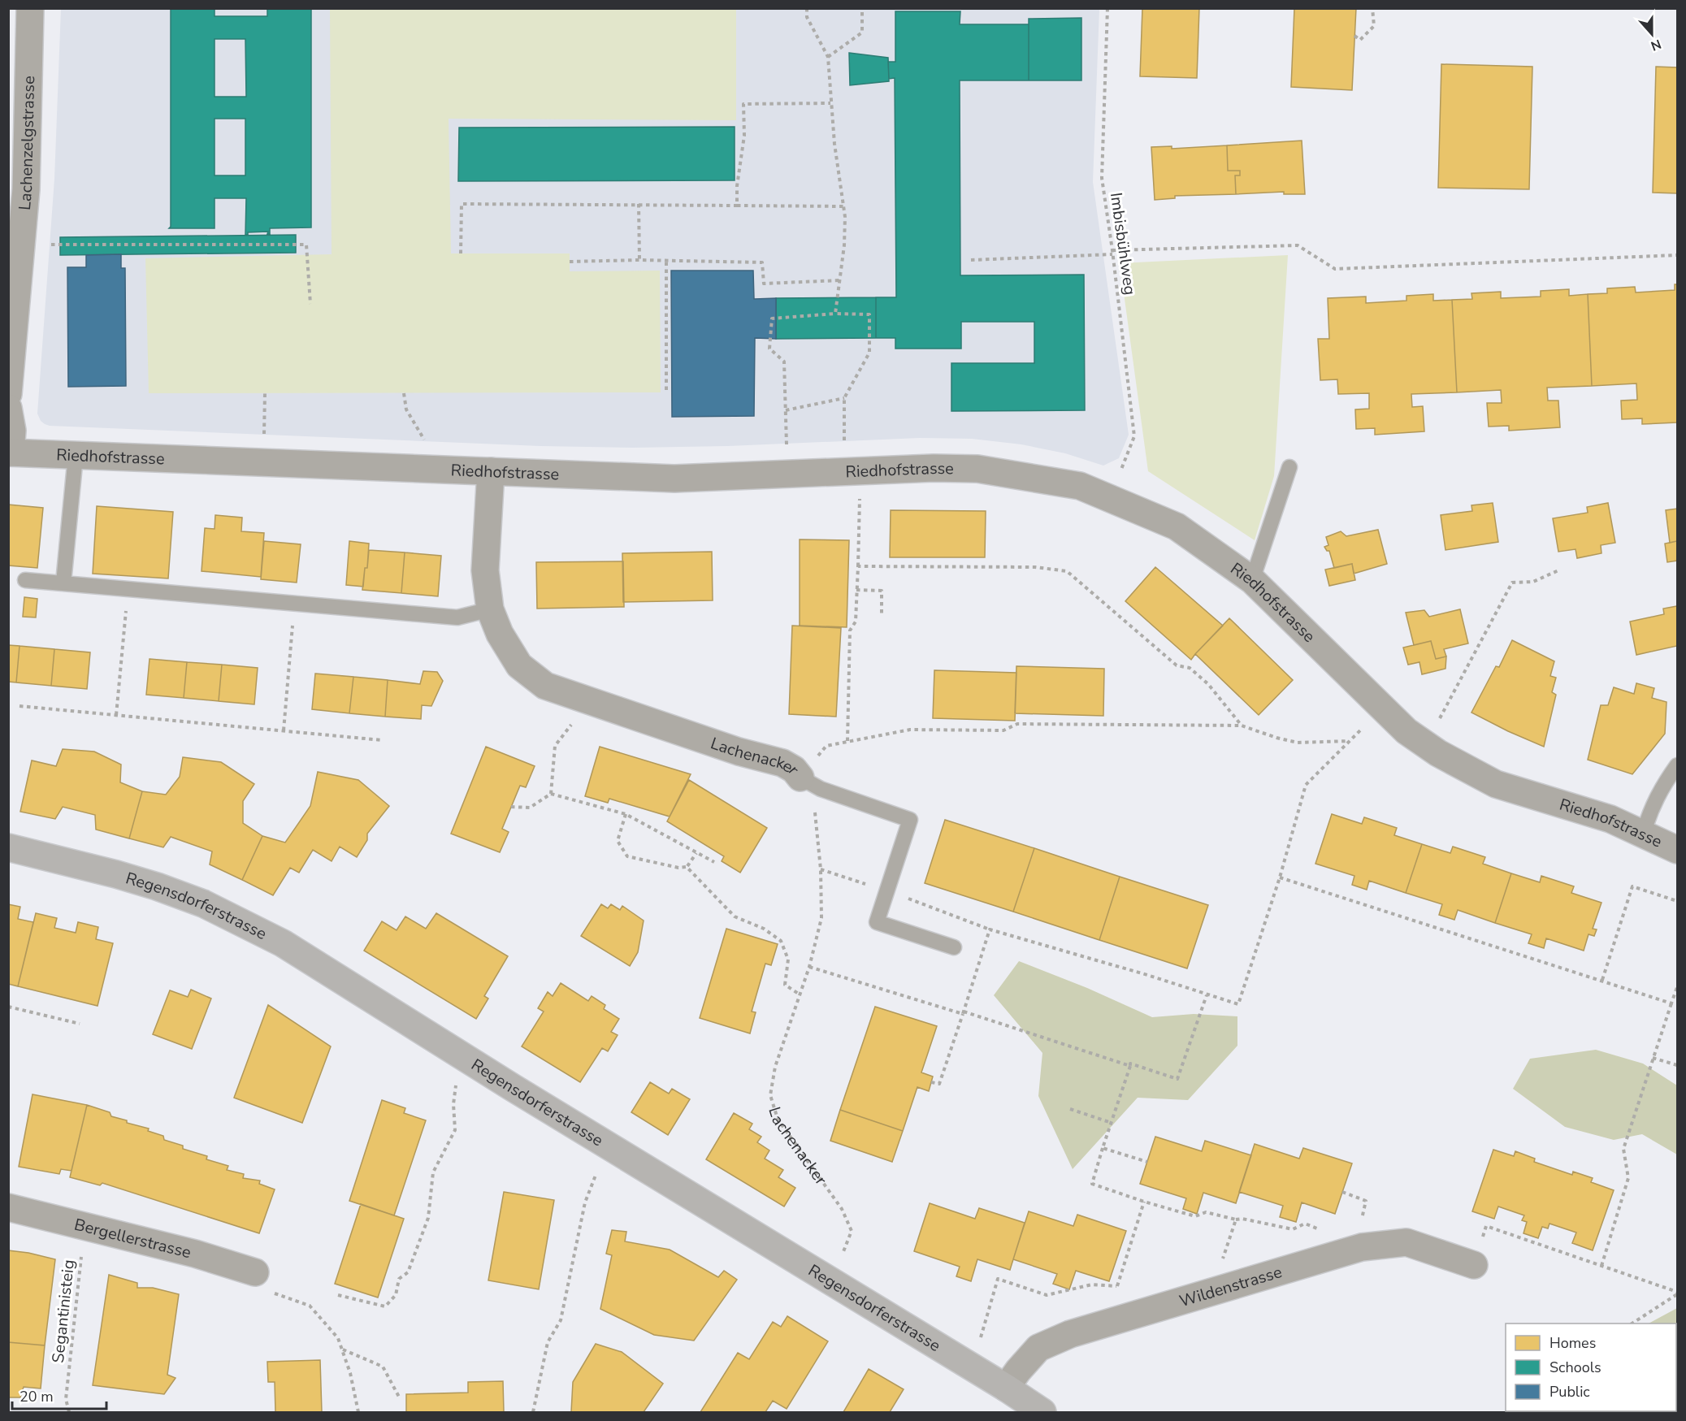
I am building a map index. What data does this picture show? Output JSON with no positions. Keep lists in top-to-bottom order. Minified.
{"streets":{"street":["Lachenzelgstrasse","Riedhofstrasse","Lachenacker","Regensdorferstrasse","Bergellerstrasse","Wildenstrasse"],"path":["Imbisbühlweg","Segantinisteig"]},"crossings":[["Riedhofstrasse","Lachenacker"],["Regensdorferstrasse","Wildenstrasse"]],"legend":["Homes","Schools","Public"],"scale_bar":"20 m","north":"bottom"}
